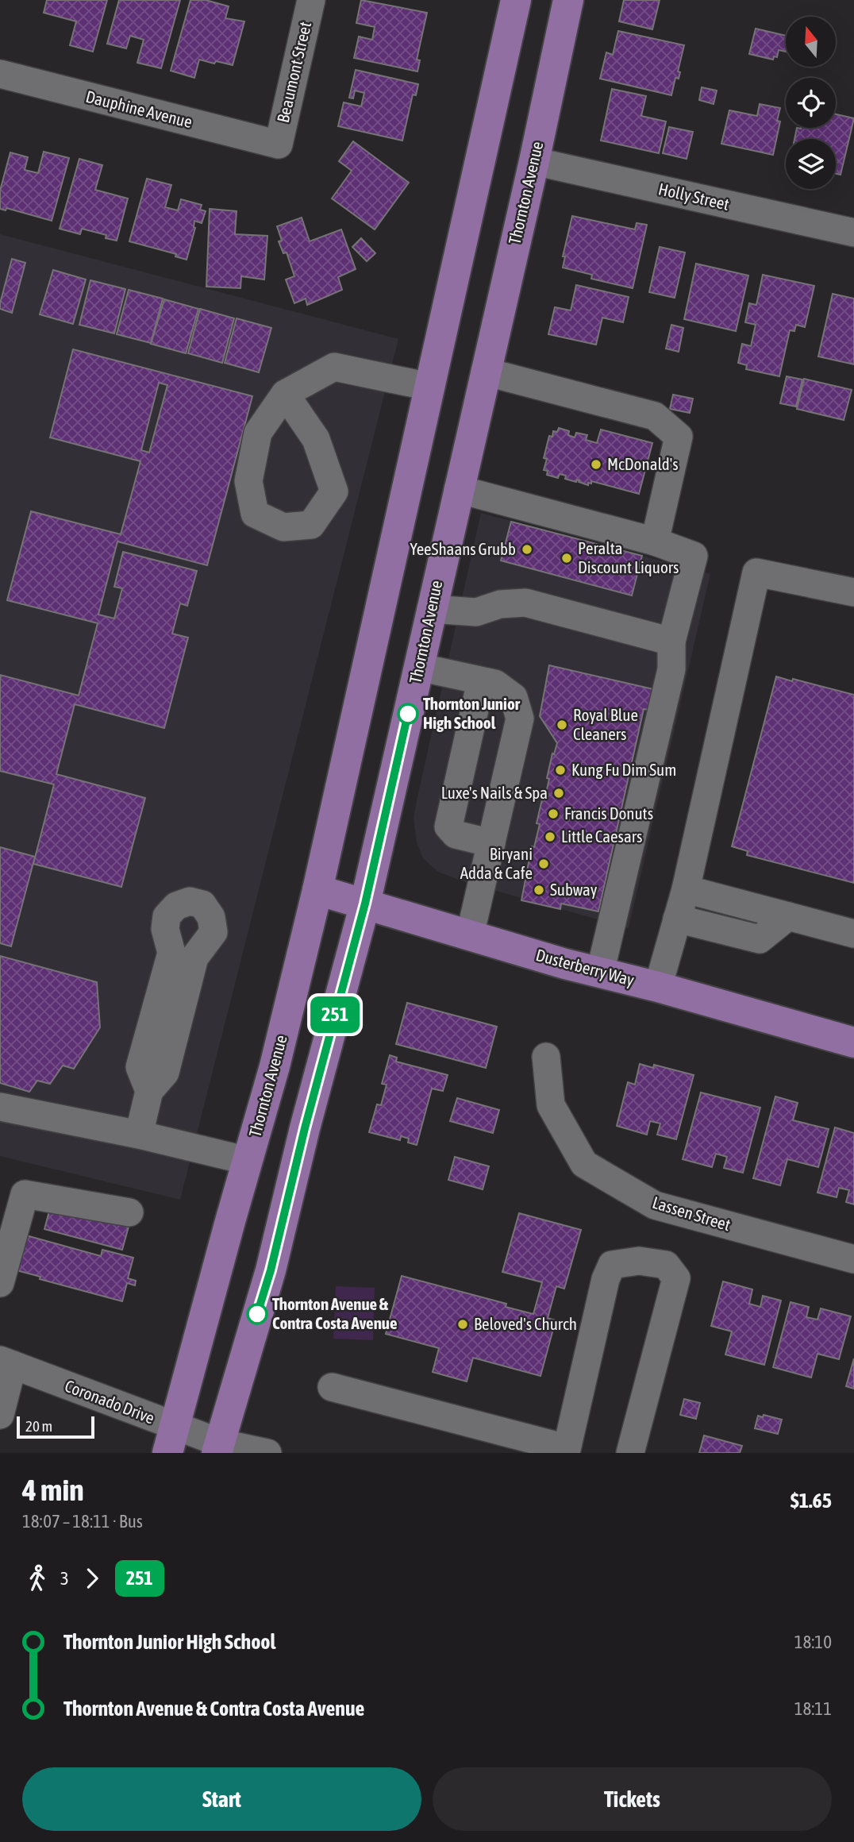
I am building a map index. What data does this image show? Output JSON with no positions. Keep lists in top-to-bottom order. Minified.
{"streets":{"main road":["Thornton Avenue","Dusterberry Way"],"street":["Beaumont Street","Dauphine Avenue","Holly Street","Lassen Street","Coronado Drive"]},"crossings":[["Beaumont Street","Dauphine Avenue"],["Thornton Avenue","Holly Street"],["Thornton Avenue","Dusterberry Way"],["Thornton Avenue","Coronado Drive"]],"places":["McDonald's","YeeShaans Grubb","Peralta Discount Liquors","Thornton Junior High School","Royal Blue Cleaners","Kung Fu Dim Sum","Luxe's Nails & Spa","Francis Donuts","Little Caesars","Biryani Adda & Cafe","Subway","Thornton Avenue & Contra Costa Avenue","Beloved's Church"],"lines":["bus line 251"],"scale_bar":"20 m","north":"top","page":{"on_map":"251","scale":"20 m","heading":["4 min","18:07 – 18:11 · Bus","$1.65"],"legs":["3","251"],"list":[{"name":"Thornton Junior High School","value":"18:10"},{"name":"Thornton Avenue & Contra Costa Avenue","value":"18:11"}],"buttons":["Start","Tickets"]}}
